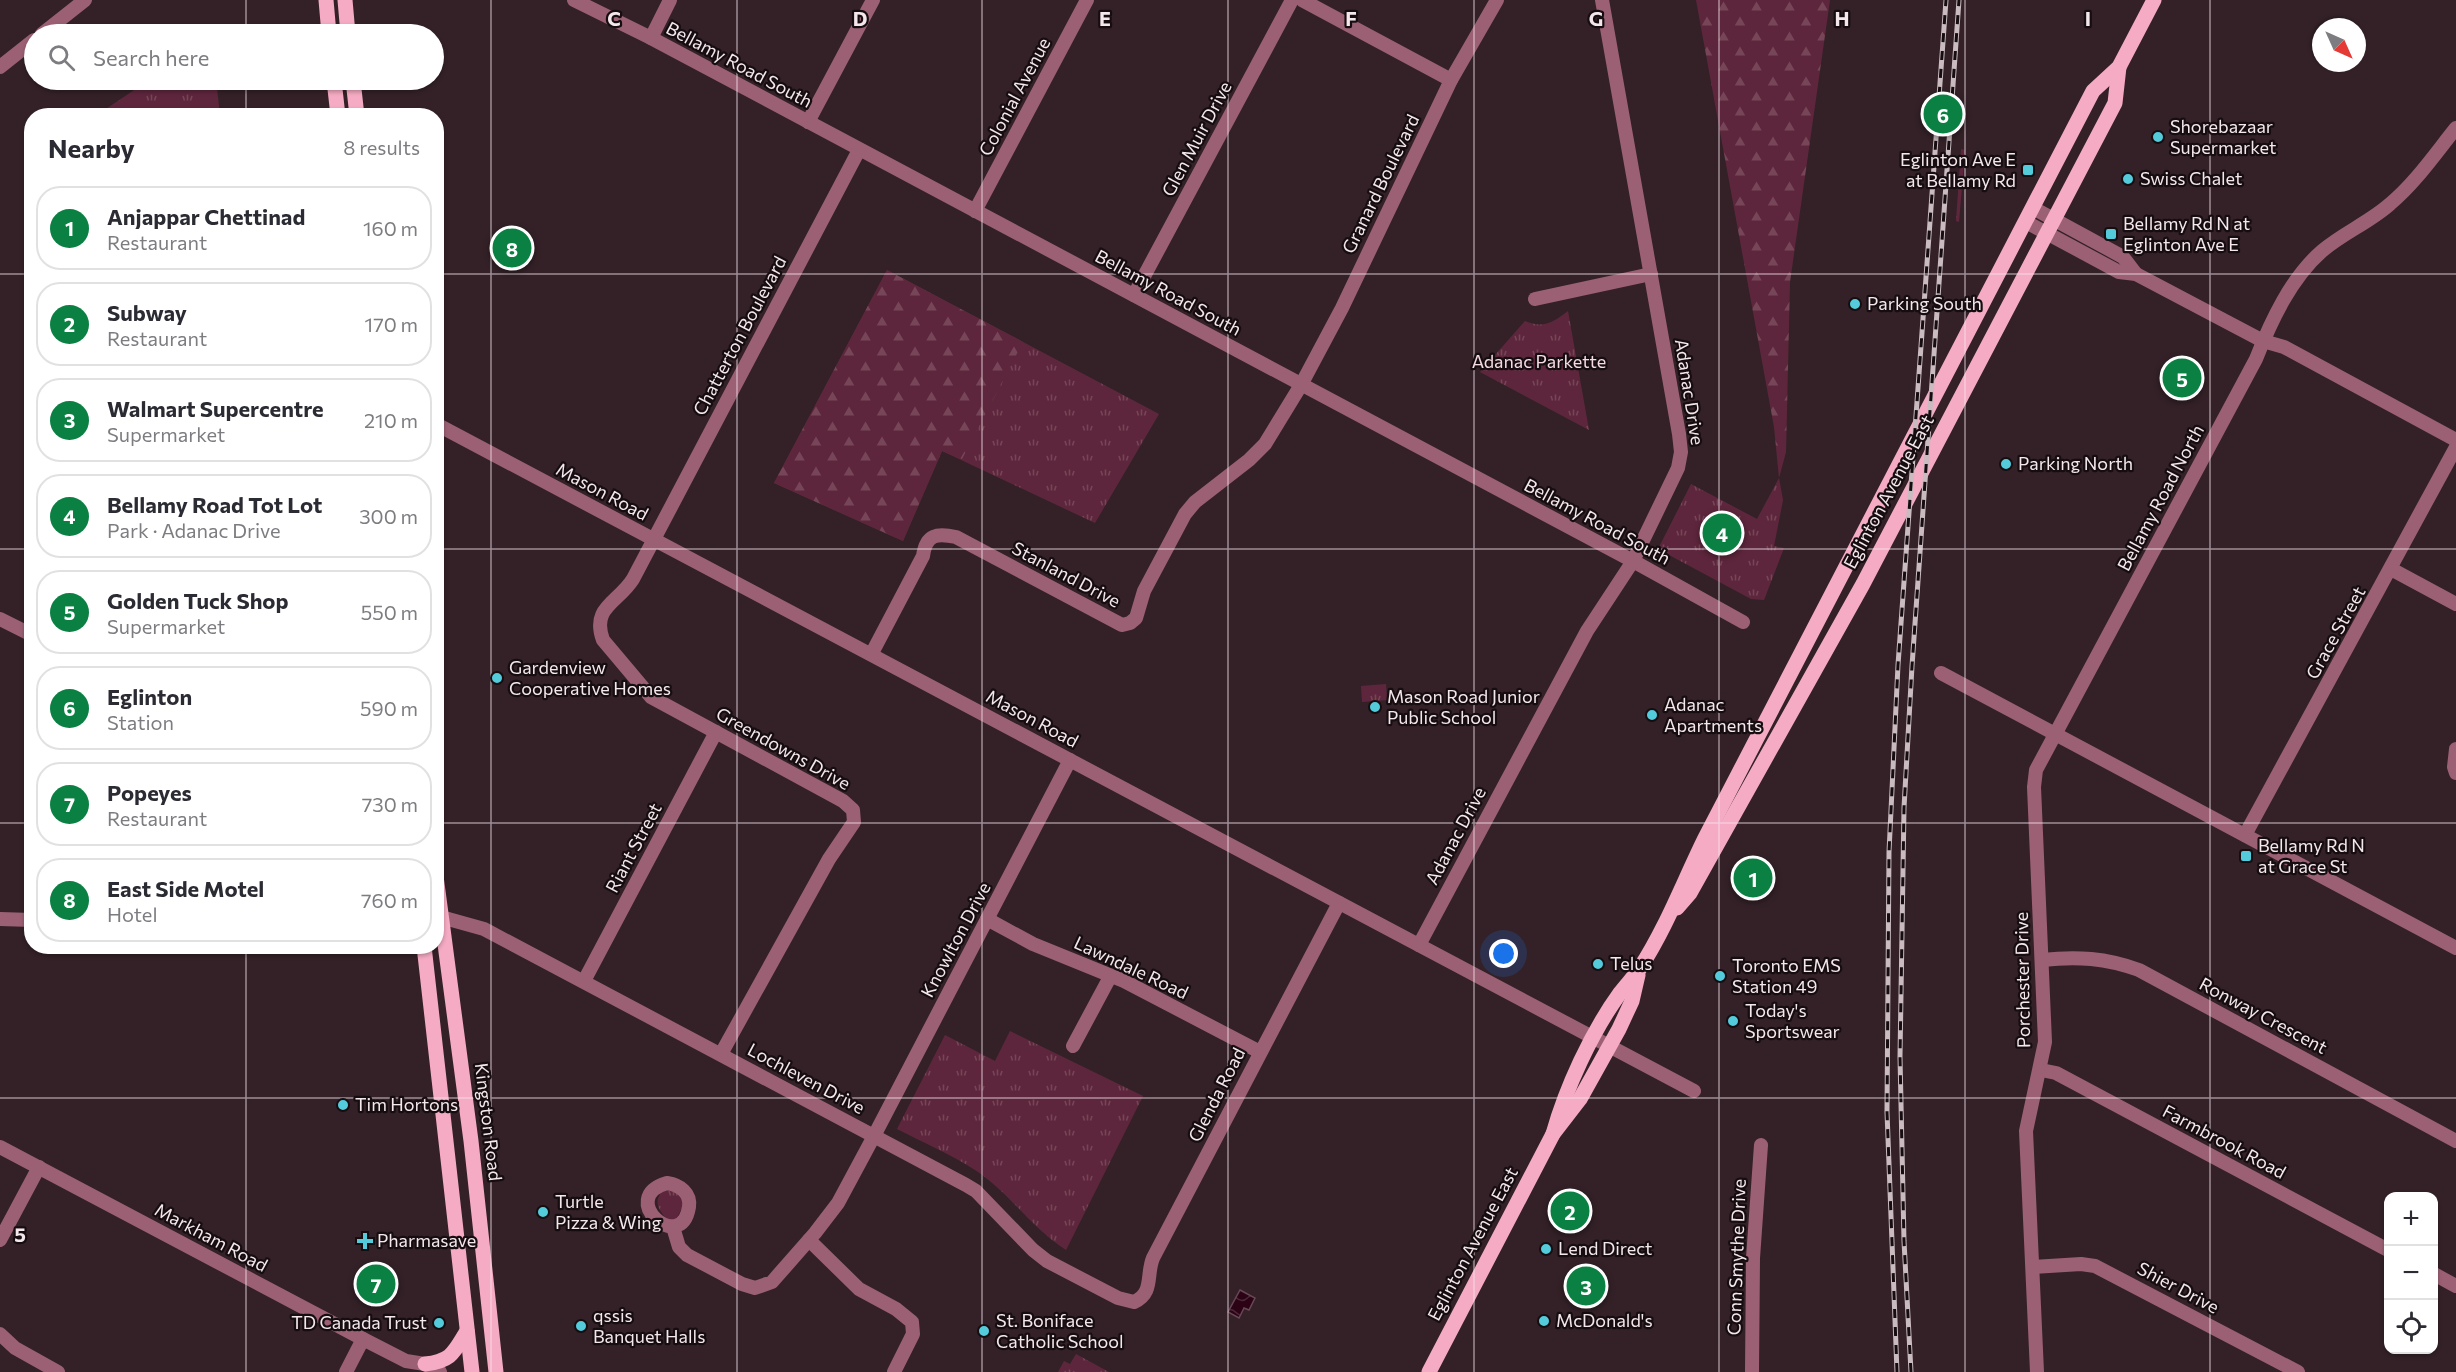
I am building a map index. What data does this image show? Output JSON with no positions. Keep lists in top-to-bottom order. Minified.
{"streets":{"main road":["Eglinton Avenue East","Kingston Road"],"street":["Bellamy Road South","Colonial Avenue","Glen Muir Drive","Granard Boulevard","Chatterton Boulevard","Adanac Drive","Mason Road","Bellamy Road North","Stanland Drive","Grace Street","Greendowns Drive","Riant Street","Knowlton Drive","Lawndale Road","Porchester Drive","Ronway Crescent","Lochleven Drive","Glenda Road","Farmbrook Road","Markham Road","Conn Smythe Drive","Shier Drive"]},"crossings":[["Bellamy Road South","Colonial Avenue"],["Bellamy Road South","Glen Muir Drive"],["Bellamy Road South","Granard Boulevard"],["Bellamy Road South","Chatterton Boulevard"],["Bellamy Road South","Adanac Drive"],["Bellamy Road South","Stanland Drive"],["Granard Boulevard","Stanland Drive"],["Chatterton Boulevard","Mason Road"],["Chatterton Boulevard","Greendowns Drive"],["Adanac Drive","Mason Road"],["Mason Road","Eglinton Avenue East"],["Mason Road","Stanland Drive"],["Mason Road","Greendowns Drive"],["Mason Road","Knowlton Drive"],["Mason Road","Glenda Road"],["Bellamy Road North","Porchester Drive"],["Greendowns Drive","Riant Street"],["Greendowns Drive","Lochleven Drive"],["Riant Street","Lochleven Drive"],["Knowlton Drive","Lawndale Road"],["Knowlton Drive","Lochleven Drive"],["Lawndale Road","Glenda Road"],["Porchester Drive","Ronway Crescent"],["Porchester Drive","Farmbrook Road"],["Porchester Drive","Shier Drive"],["Lochleven Drive","Glenda Road"]],"parks":["Adanac Parkette"],"places":{"other":["Shorebazaar Supermarket","Swiss Chalet","Parking South","Parking North","Gardenview Cooperative Homes","Mason Road Junior Public School","Adanac Apartments","Telus","Toronto EMS Station 49","Today's Sportswear","Tim Hortons","Turtle Pizza & Wing","Lend Direct","McDonald's","TD Canada Trust","qssis Banquet Halls","St. Boniface Catholic School"],"transit":["Eglinton Ave E at Bellamy Rd","Bellamy Rd N at Eglinton Ave E","Bellamy Rd N at Grace St"],"health":["Pharmasave"]},"north":"bottom right","page":{"search":"Search here","pins":["6","8","5","4","1","2","7","3"],"heading":["Nearby","8 results"],"list":[{"mark":"1","name":"Anjappar Chettinad","note":"Restaurant","value":"160 m"},{"mark":"2","name":"Subway","note":"Restaurant","value":"170 m"},{"mark":"3","name":"Walmart Supercentre","note":"Supermarket","value":"210 m"},{"mark":"4","name":"Bellamy Road Tot Lot","note":"Park · Adanac Drive","value":"300 m"},{"mark":"5","name":"Golden Tuck Shop","note":"Supermarket","value":"550 m"},{"mark":"6","name":"Eglinton","note":"Station","value":"590 m"},{"mark":"7","name":"Popeyes","note":"Restaurant","value":"730 m"},{"mark":"8","name":"East Side Motel","note":"Hotel","value":"760 m"}],"map_buttons":["+","−"]},"grid":{"columns":["C","D","E","F","G","H","I"],"rows":["5"]}}
